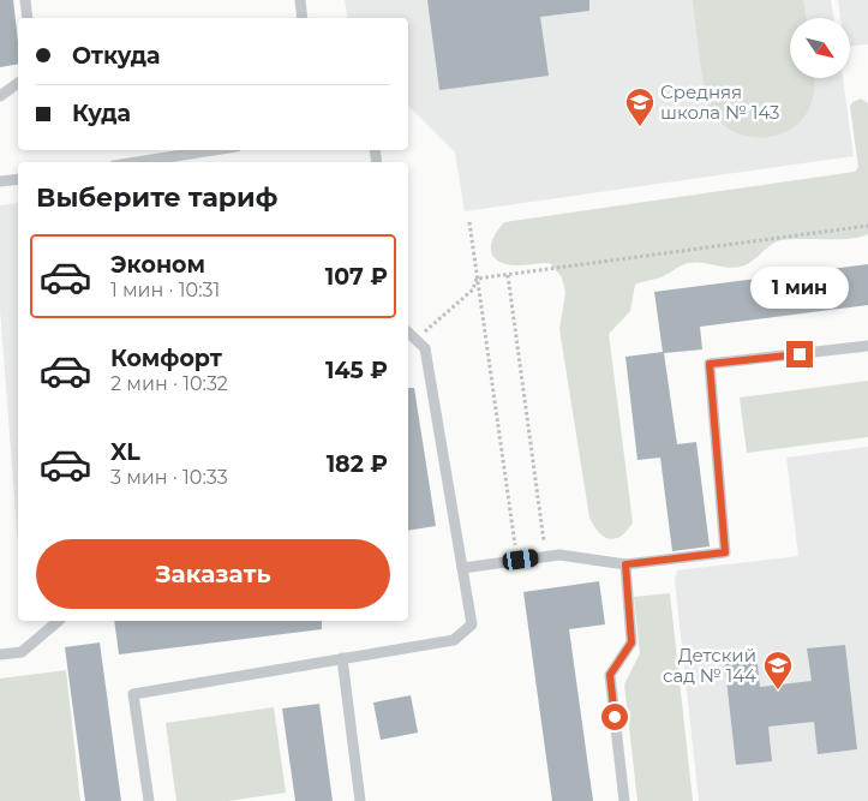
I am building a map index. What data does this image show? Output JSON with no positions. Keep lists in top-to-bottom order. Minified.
{"places":{"school or university":["Средняя школа № 143","Детский сад № 144"]},"north":"bottom right","page":{"banner":["Откуда","Куда"],"heading":"Выберите тариф","list":[{"name":"Эконом","note":"1 мин · 10:31","value":"107 ₽"},{"name":"Комфорт","note":"2 мин · 10:32","value":"145 ₽"},{"name":"XL","note":"3 мин · 10:33","value":"182 ₽"}],"bubble":"1 мин","buttons":"Заказать"}}
